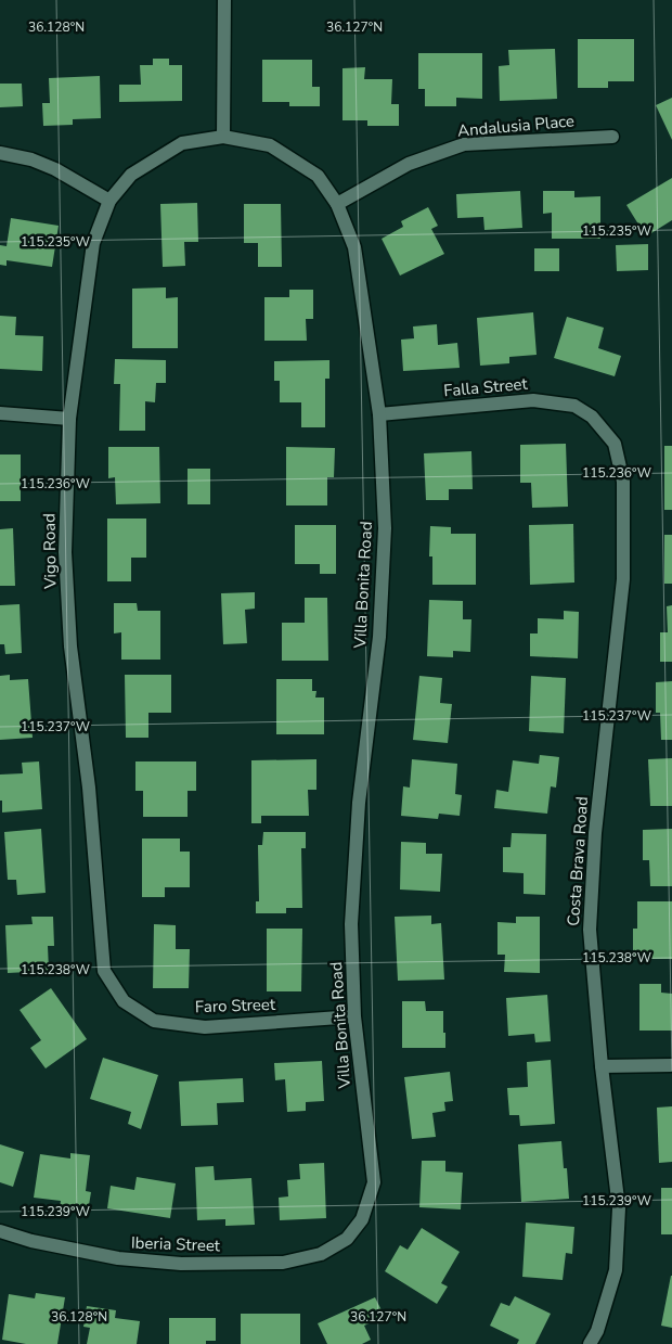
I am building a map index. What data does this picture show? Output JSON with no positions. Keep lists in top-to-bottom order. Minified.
{"streets":{"street":["Andalusia Place","Falla Street","Vigo Road","Villa Bonita Road","Costa Brava Road","Faro Street","Iberia Street"]},"crossings":[["Andalusia Place","Villa Bonita Road"],["Falla Street","Villa Bonita Road"],["Falla Street","Costa Brava Road"],["Vigo Road","Villa Bonita Road"],["Vigo Road","Faro Street"],["Villa Bonita Road","Faro Street"],["Villa Bonita Road","Iberia Street"]],"coordinates":["36.128°N","36.127°N","115.235°W","115.236°W","115.237°W","115.238°W","115.239°W"]}
